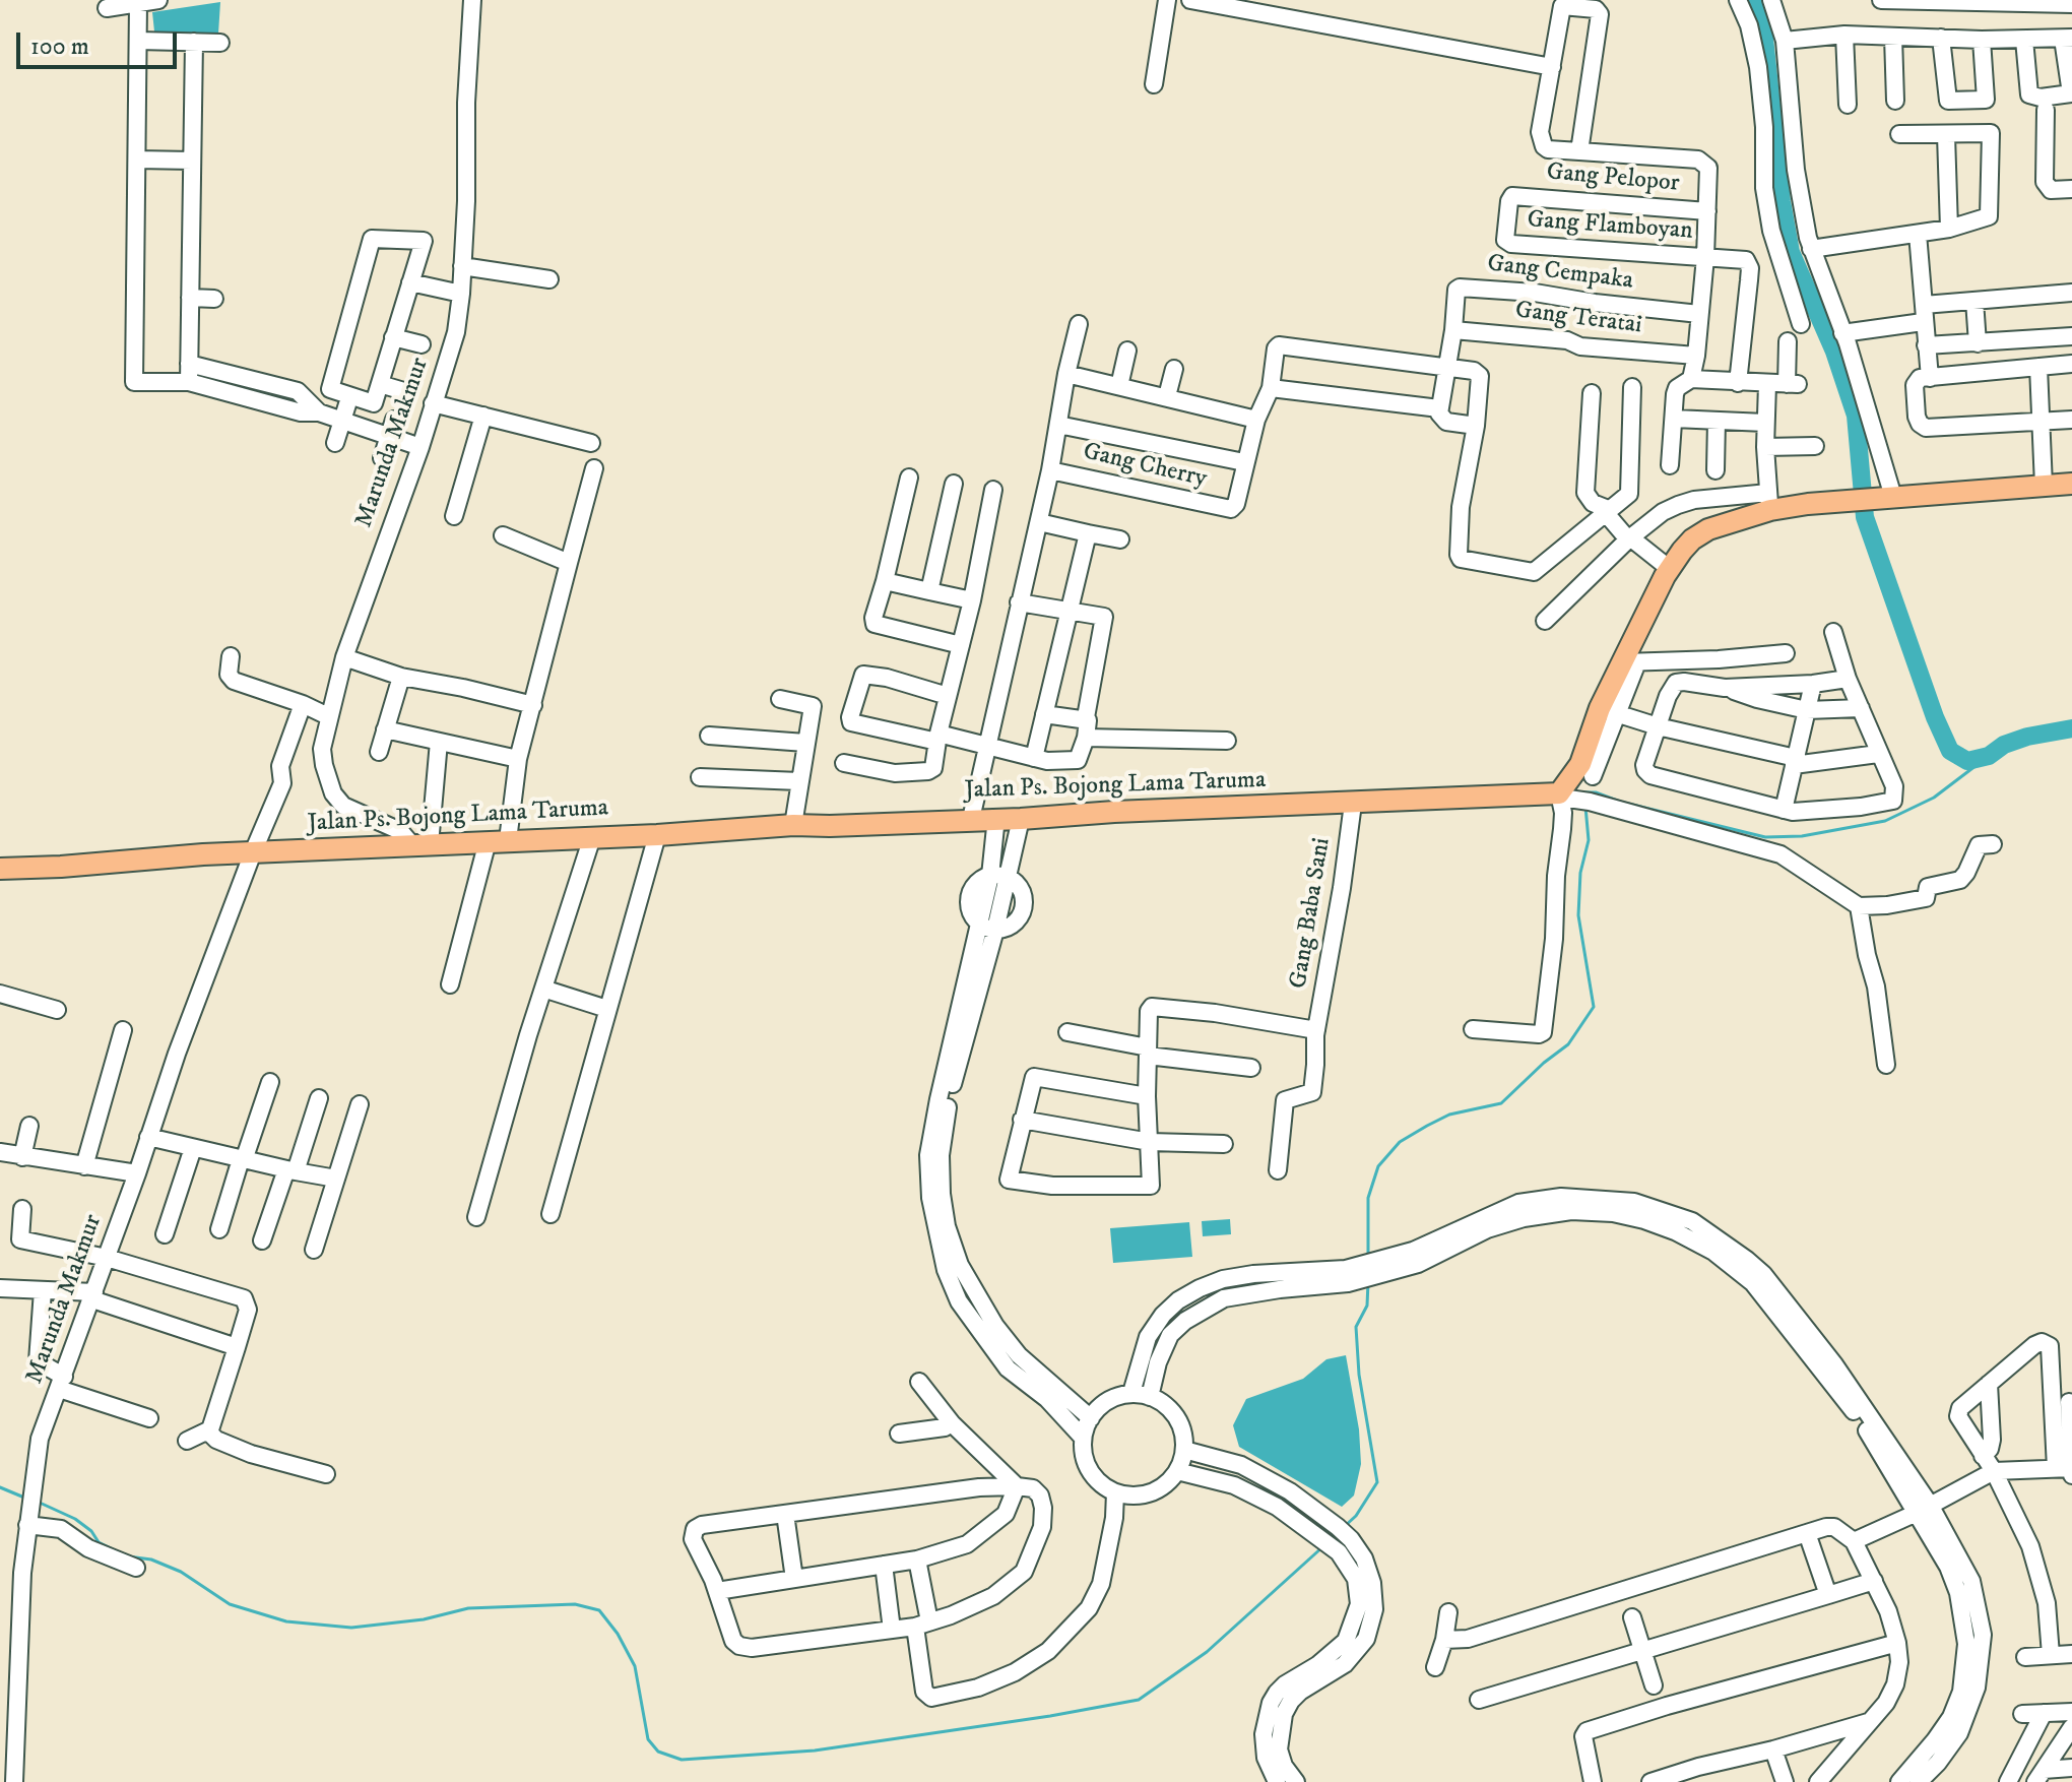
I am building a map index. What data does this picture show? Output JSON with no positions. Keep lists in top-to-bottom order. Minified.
{"streets":{"main road":["Jalan Ps. Bojong Lama Taruma"],"street":["Gang Pelopor","Gang Flamboyan","Gang Cempaka","Gang Teratai","Marunda Makmur","Gang Cherry","Gang Baba Sani"]},"crossings":[["Gang Pelopor","Gang Flamboyan"],["Gang Cempaka","Gang Teratai"],["Marunda Makmur","Jalan Ps. Bojong Lama Taruma"],["Jalan Ps. Bojong Lama Taruma","Gang Baba Sani"]],"scale_bar":"100 m"}
